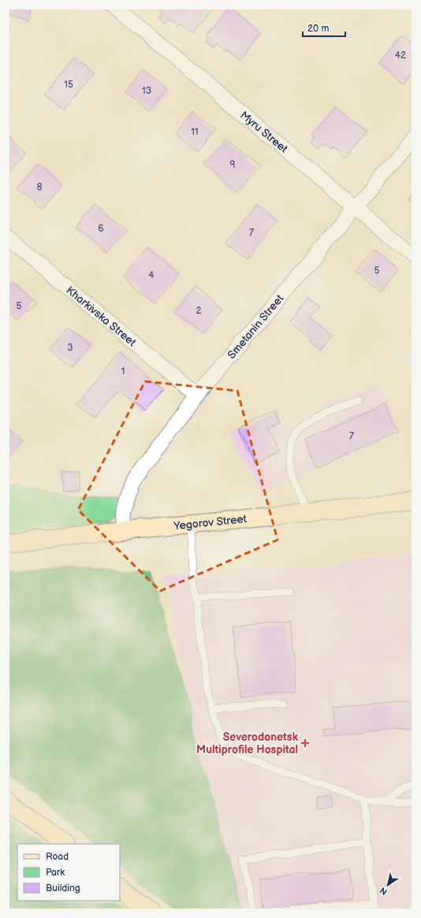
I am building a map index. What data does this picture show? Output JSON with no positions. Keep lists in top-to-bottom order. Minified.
{"streets":{"street":["Myru Street","Kharkivska Street","Smetanin Street","Yegorov Street"]},"crossings":[["Myru Street","Smetanin Street"],["Kharkivska Street","Smetanin Street"],["Smetanin Street","Yegorov Street"]],"places":{"health":["Severodonetsk Multiprofile Hospital"]},"house_numbers":["42","15","13","11","9","8","6","7","5","4","5","2","3","1","7"],"legend":["Road","Park","Building"],"scale_bar":"20 m","north":"bottom left"}
